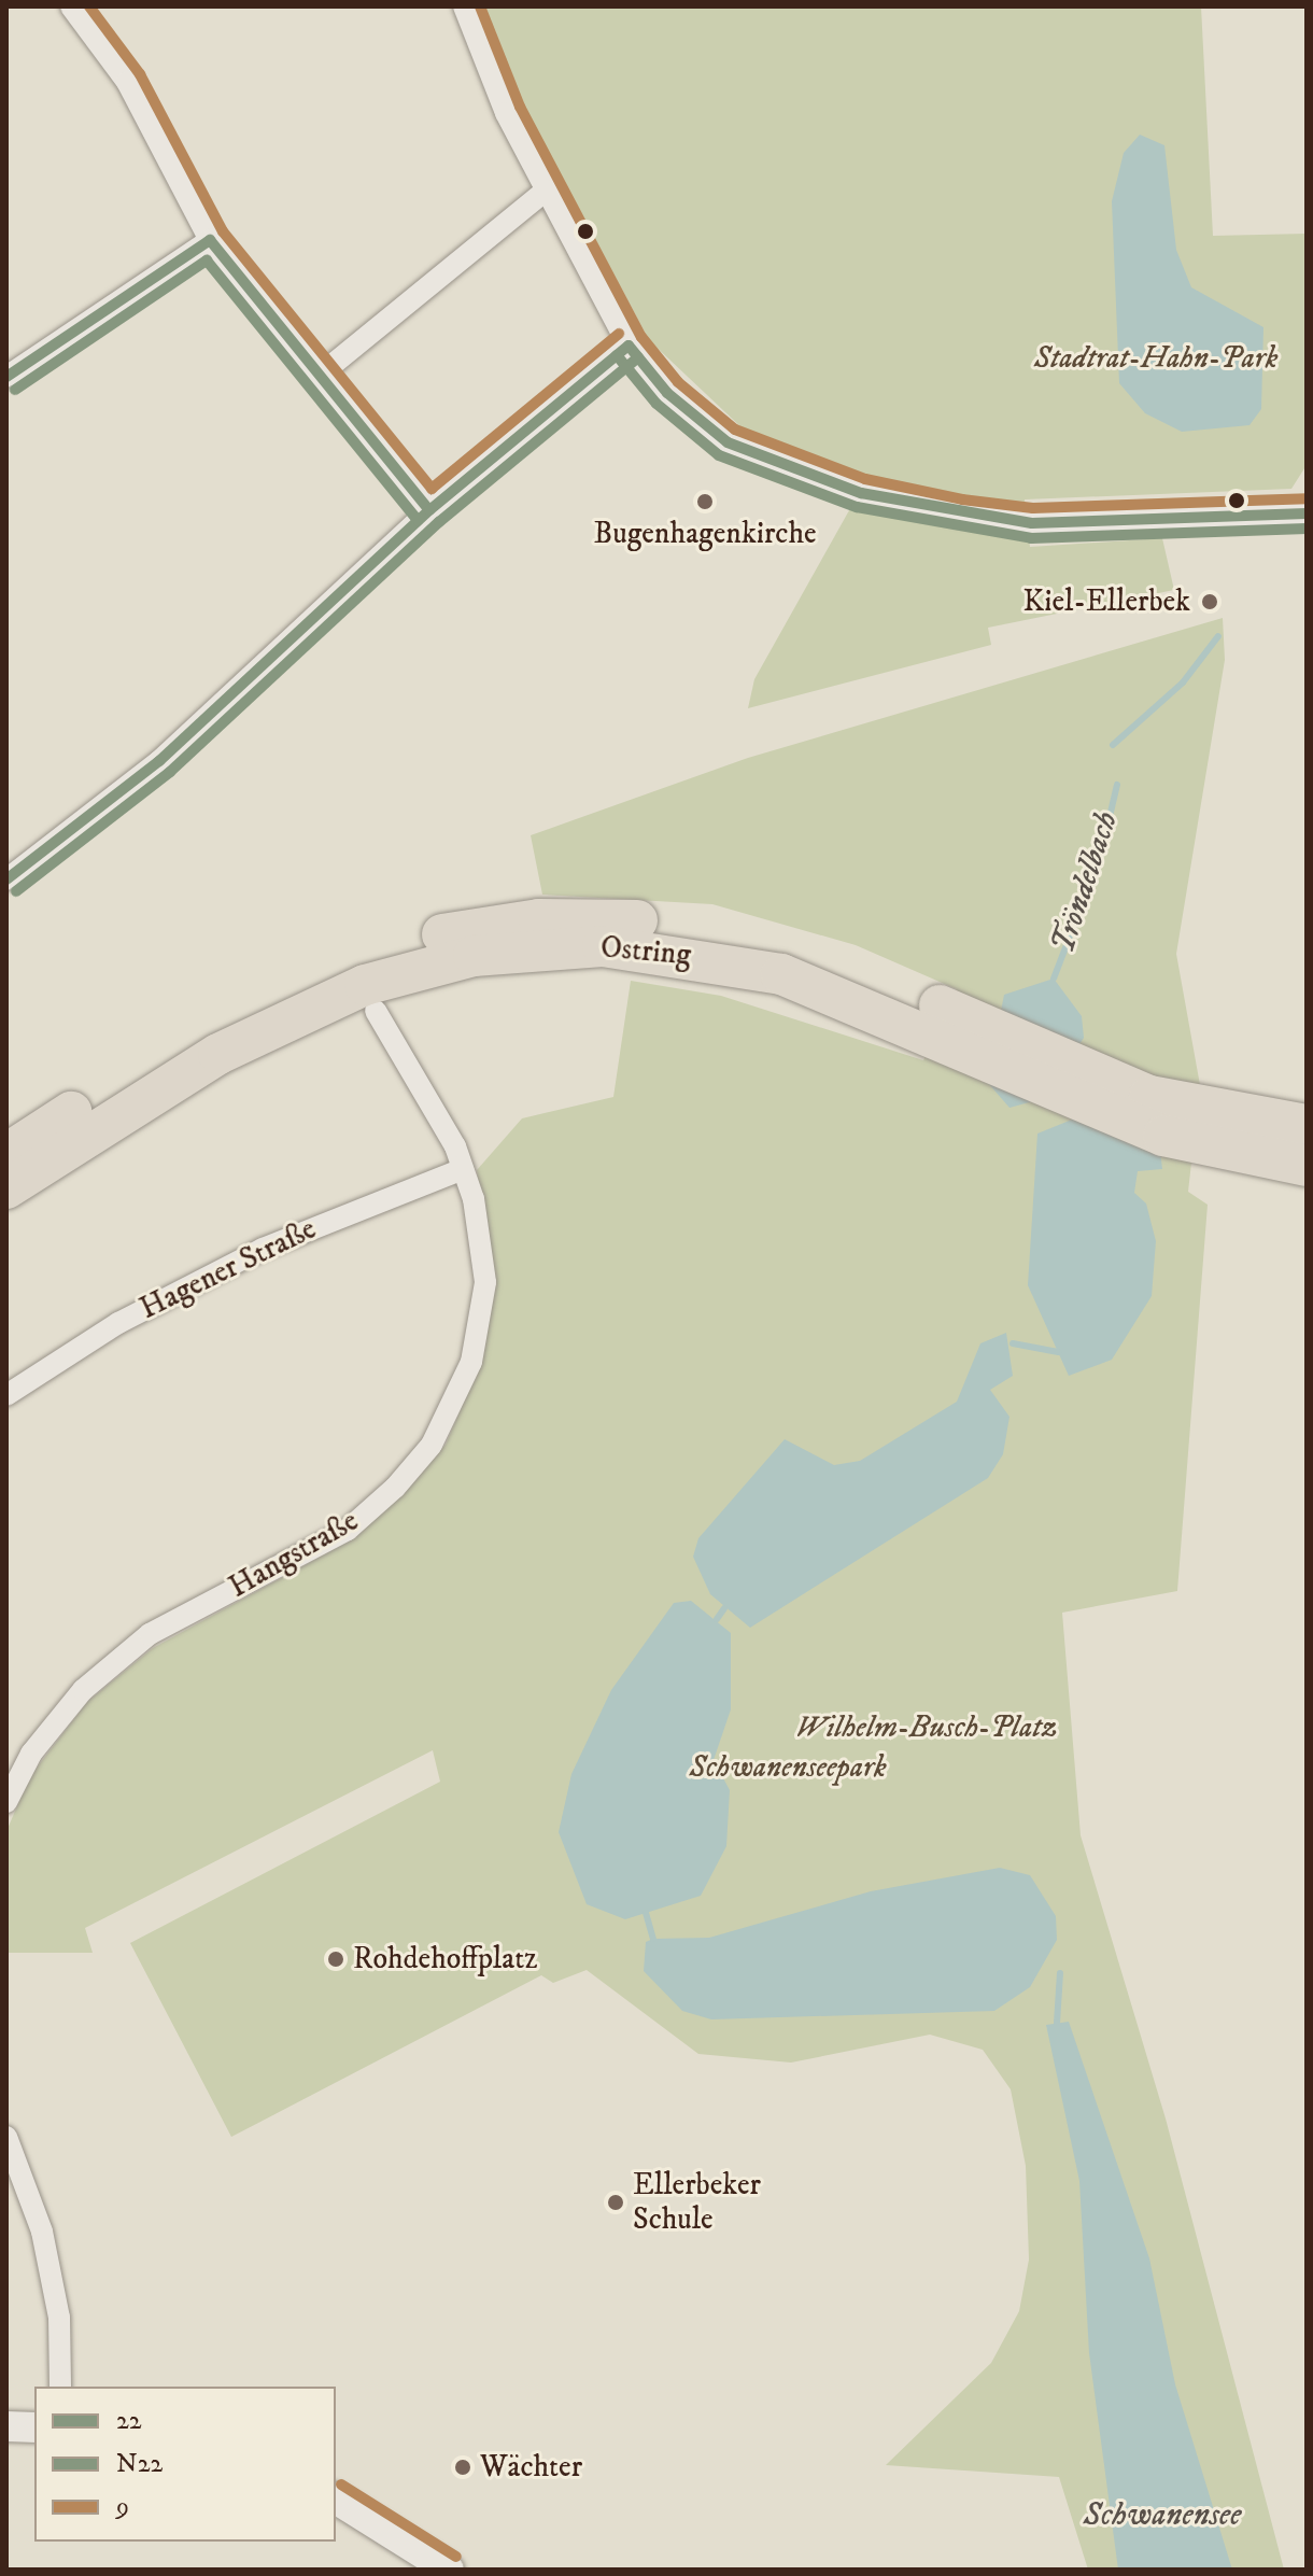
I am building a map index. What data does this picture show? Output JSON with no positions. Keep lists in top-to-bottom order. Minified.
{"streets":{"highway":["Ostring"],"street":["Hagener Straße","Hangstraße"]},"crossings":[["Hagener Straße","Hangstraße"]],"water":["Tröndelbach","Schwanensee"],"parks":["Stadtrat-Hahn-Park","Wilhelm-Busch-Platz","Schwanenseepark"],"places":["Bugenhagenkirche","Kiel-Ellerbek","Rohdehoffplatz","Ellerbeker Schule","Wächter"],"lines":["transit line 9","transit line 22","transit line N22"],"legend":["22","N22","9"]}
